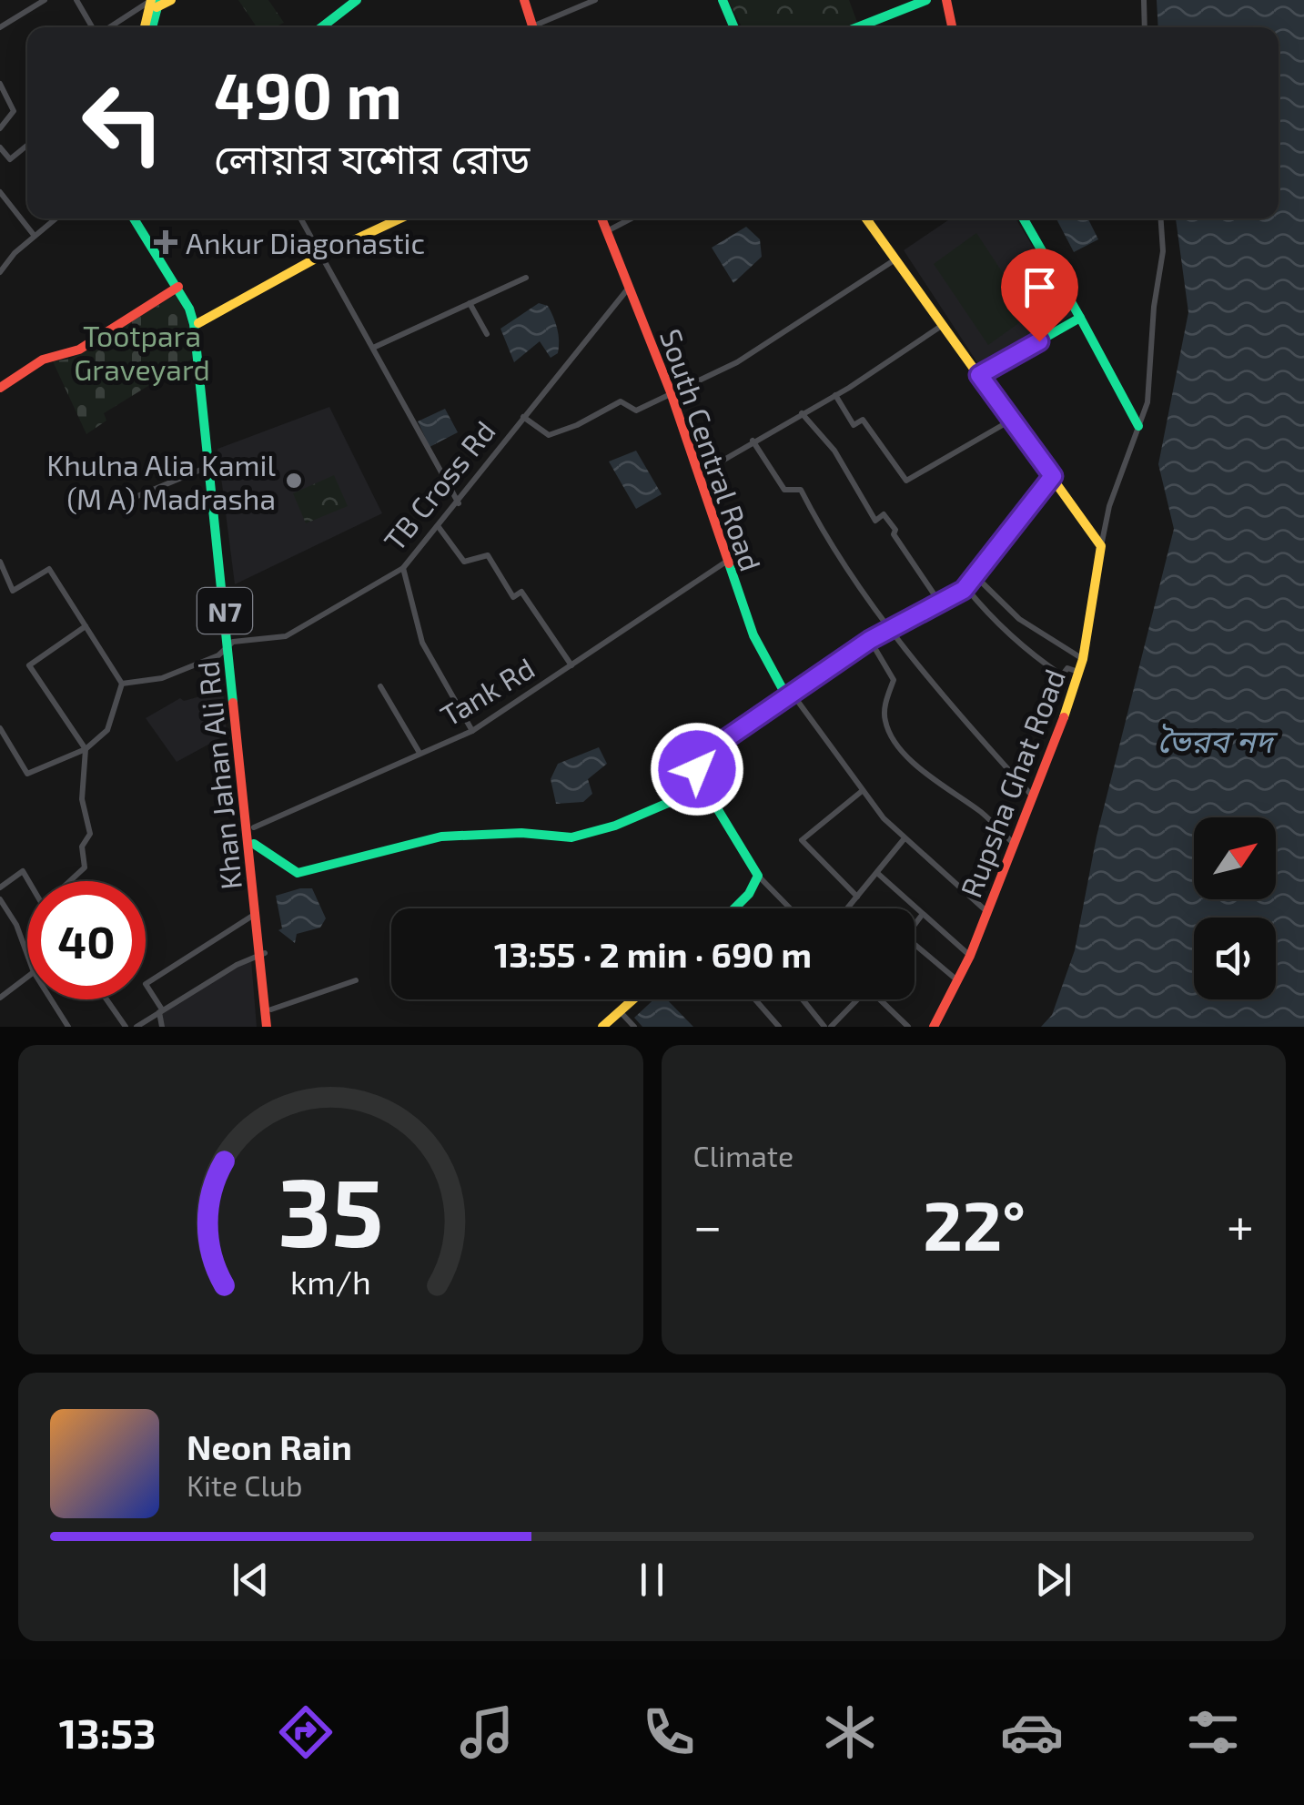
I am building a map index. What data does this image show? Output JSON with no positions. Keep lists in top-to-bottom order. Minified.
{"streets":{"main road":["South Central Road","N7","Khan Jahan Ali Rd","Rupsha Ghat Road"],"street":["TB Cross Rd","Tank Rd"]},"crossings":[["South Central Road","TB Cross Rd"],["South Central Road","Tank Rd"],["TB Cross Rd","Khan Jahan Ali Rd"],["Tank Rd","Khan Jahan Ali Rd"]],"water":["ভৈরব নদ"],"parks":["Tootpara Graveyard"],"places":{"health":["Ankur Diagonastic"],"other":["Khulna Alia Kamil (M A) Madrasha"]},"north":"top right","page":{"turn":["490 m","লোয়ার যশোর রোড"],"limit":"40","trip":"13:55 · 2 min · 690 m","tile":"Climate","heat":["−","22°","+"],"song":["Neon Rain","Kite Club"],"tabs":"13:53","gauge":["35","km/h"]}}
